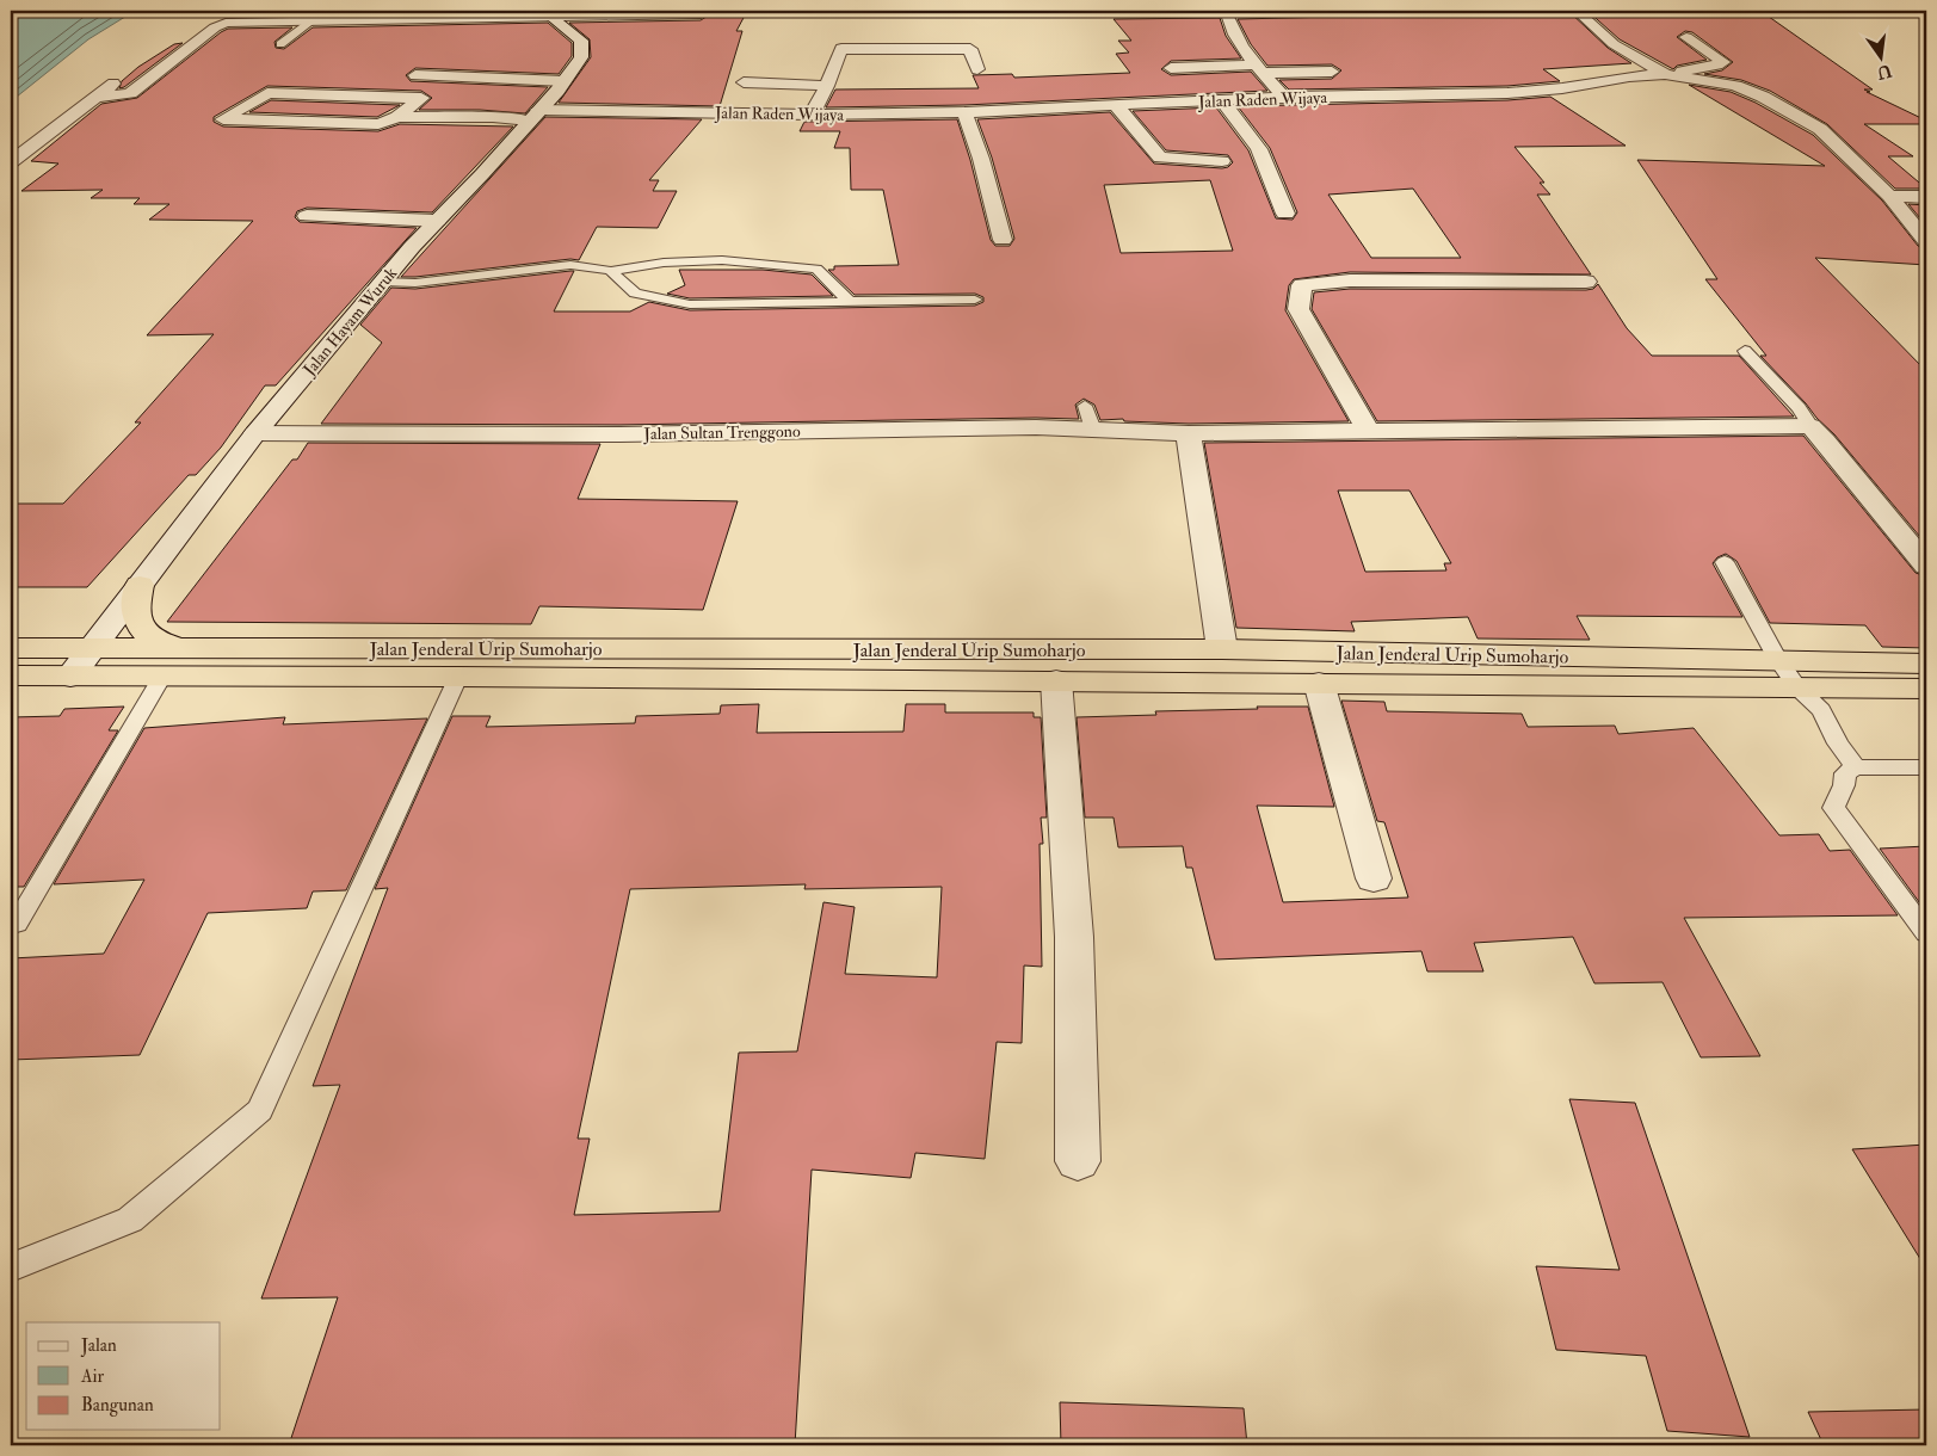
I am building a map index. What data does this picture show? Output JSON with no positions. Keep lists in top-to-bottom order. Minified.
{"streets":{"highway":["Jalan Jenderal Urip Sumoharjo"],"street":["Jalan Raden Wijaya","Jalan Hayam Wuruk","Jalan Sultan Trenggono"]},"crossings":[["Jalan Raden Wijaya","Jalan Hayam Wuruk"],["Jalan Hayam Wuruk","Jalan Sultan Trenggono"],["Jalan Hayam Wuruk","Jalan Jenderal Urip Sumoharjo"]],"legend":["Jalan","Air","Bangunan"],"north":"bottom"}
